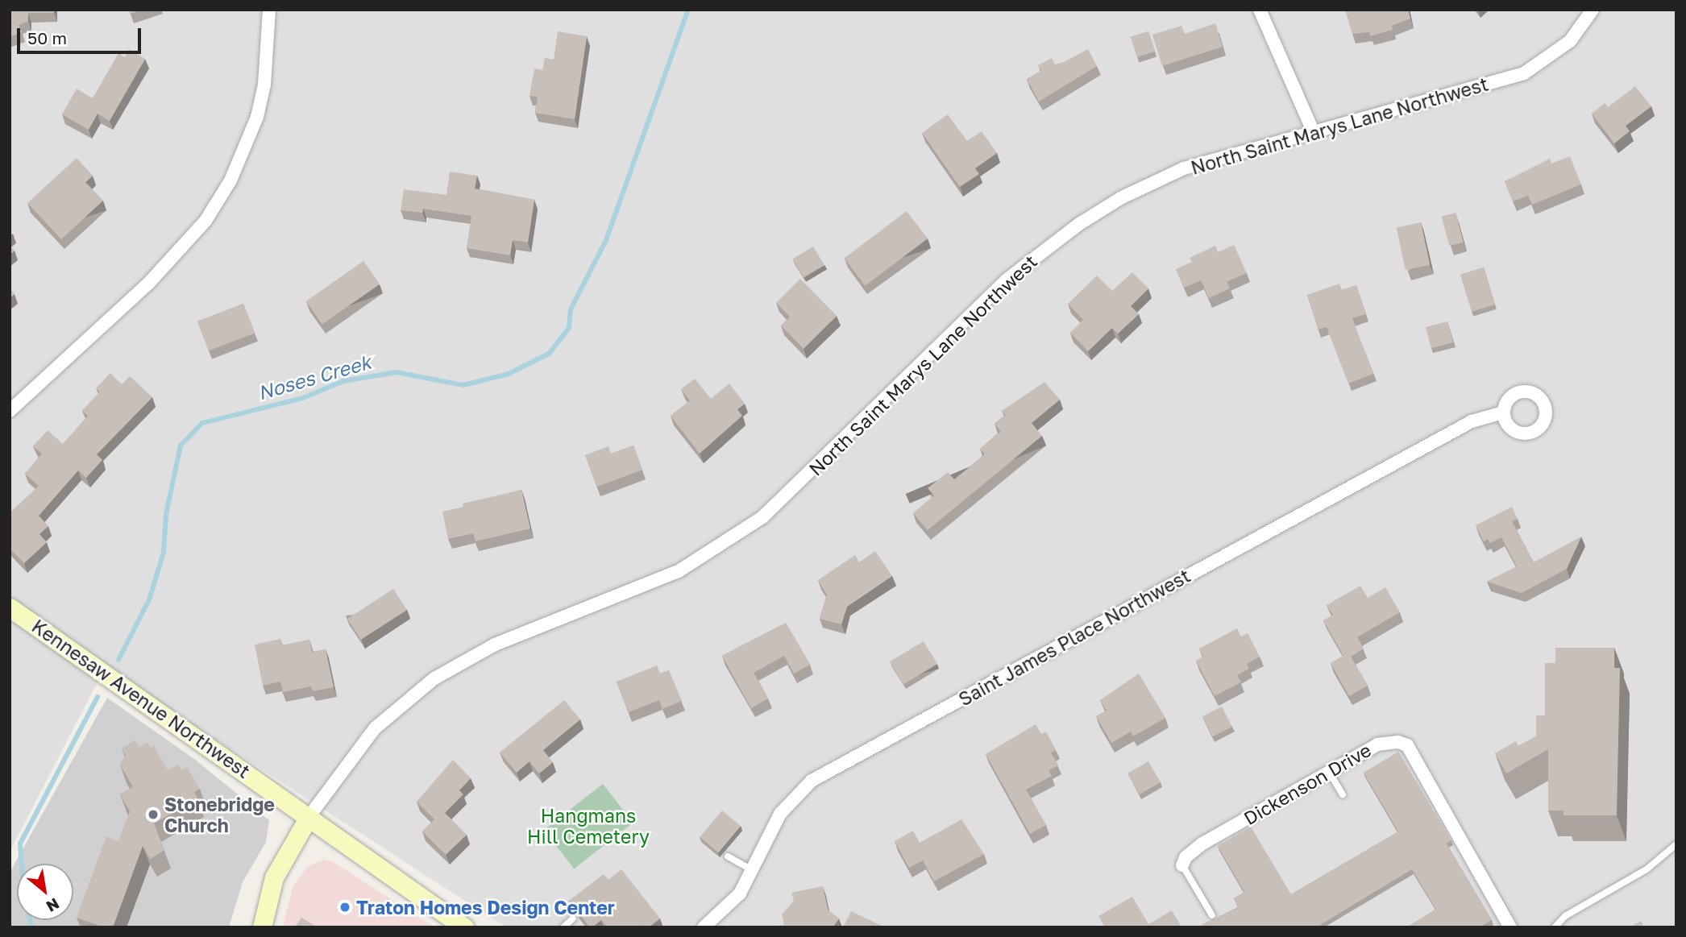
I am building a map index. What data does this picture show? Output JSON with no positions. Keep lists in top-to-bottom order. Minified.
{"streets":{"street":["North Saint Marys Lane Northwest","Saint James Place Northwest","Kennesaw Avenue Northwest","Dickenson Drive"]},"crossings":[["North Saint Marys Lane Northwest","Kennesaw Avenue Northwest"]],"water":["Noses Creek"],"parks":["Hangmans Hill Cemetery"],"places":["Stonebridge Church","Traton Homes Design Center"],"scale_bar":"50 m","north":"bottom right"}
